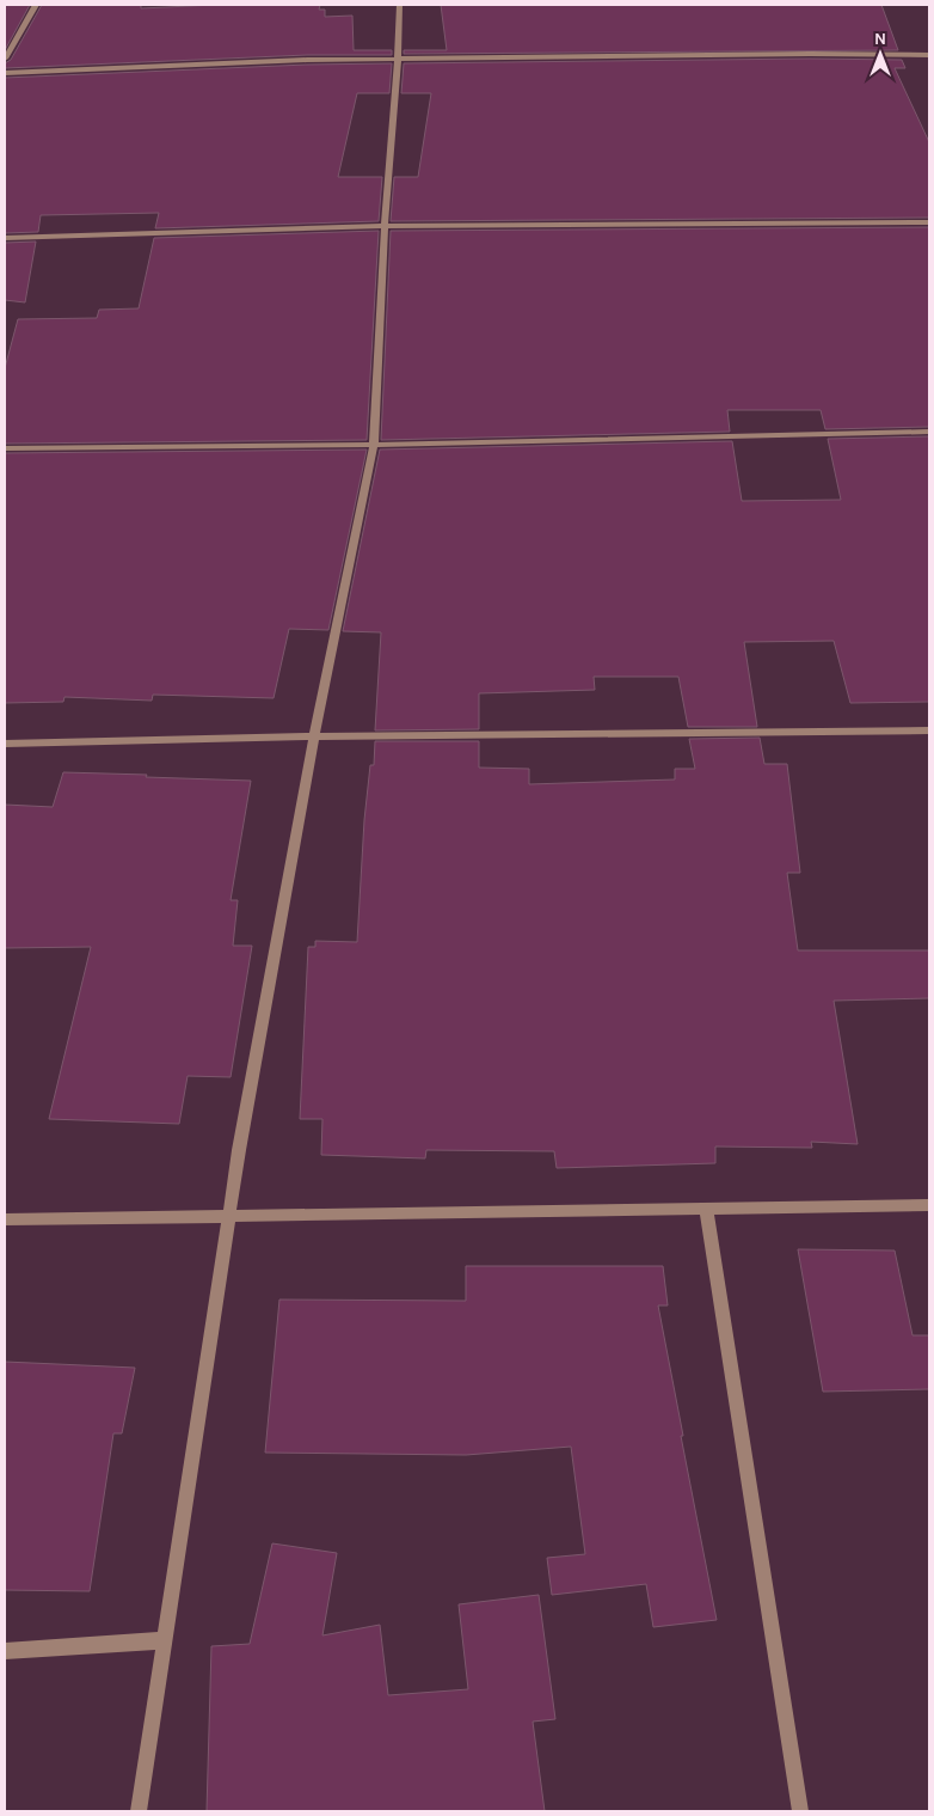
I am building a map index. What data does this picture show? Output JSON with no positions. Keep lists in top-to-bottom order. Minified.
{"north":"top"}
